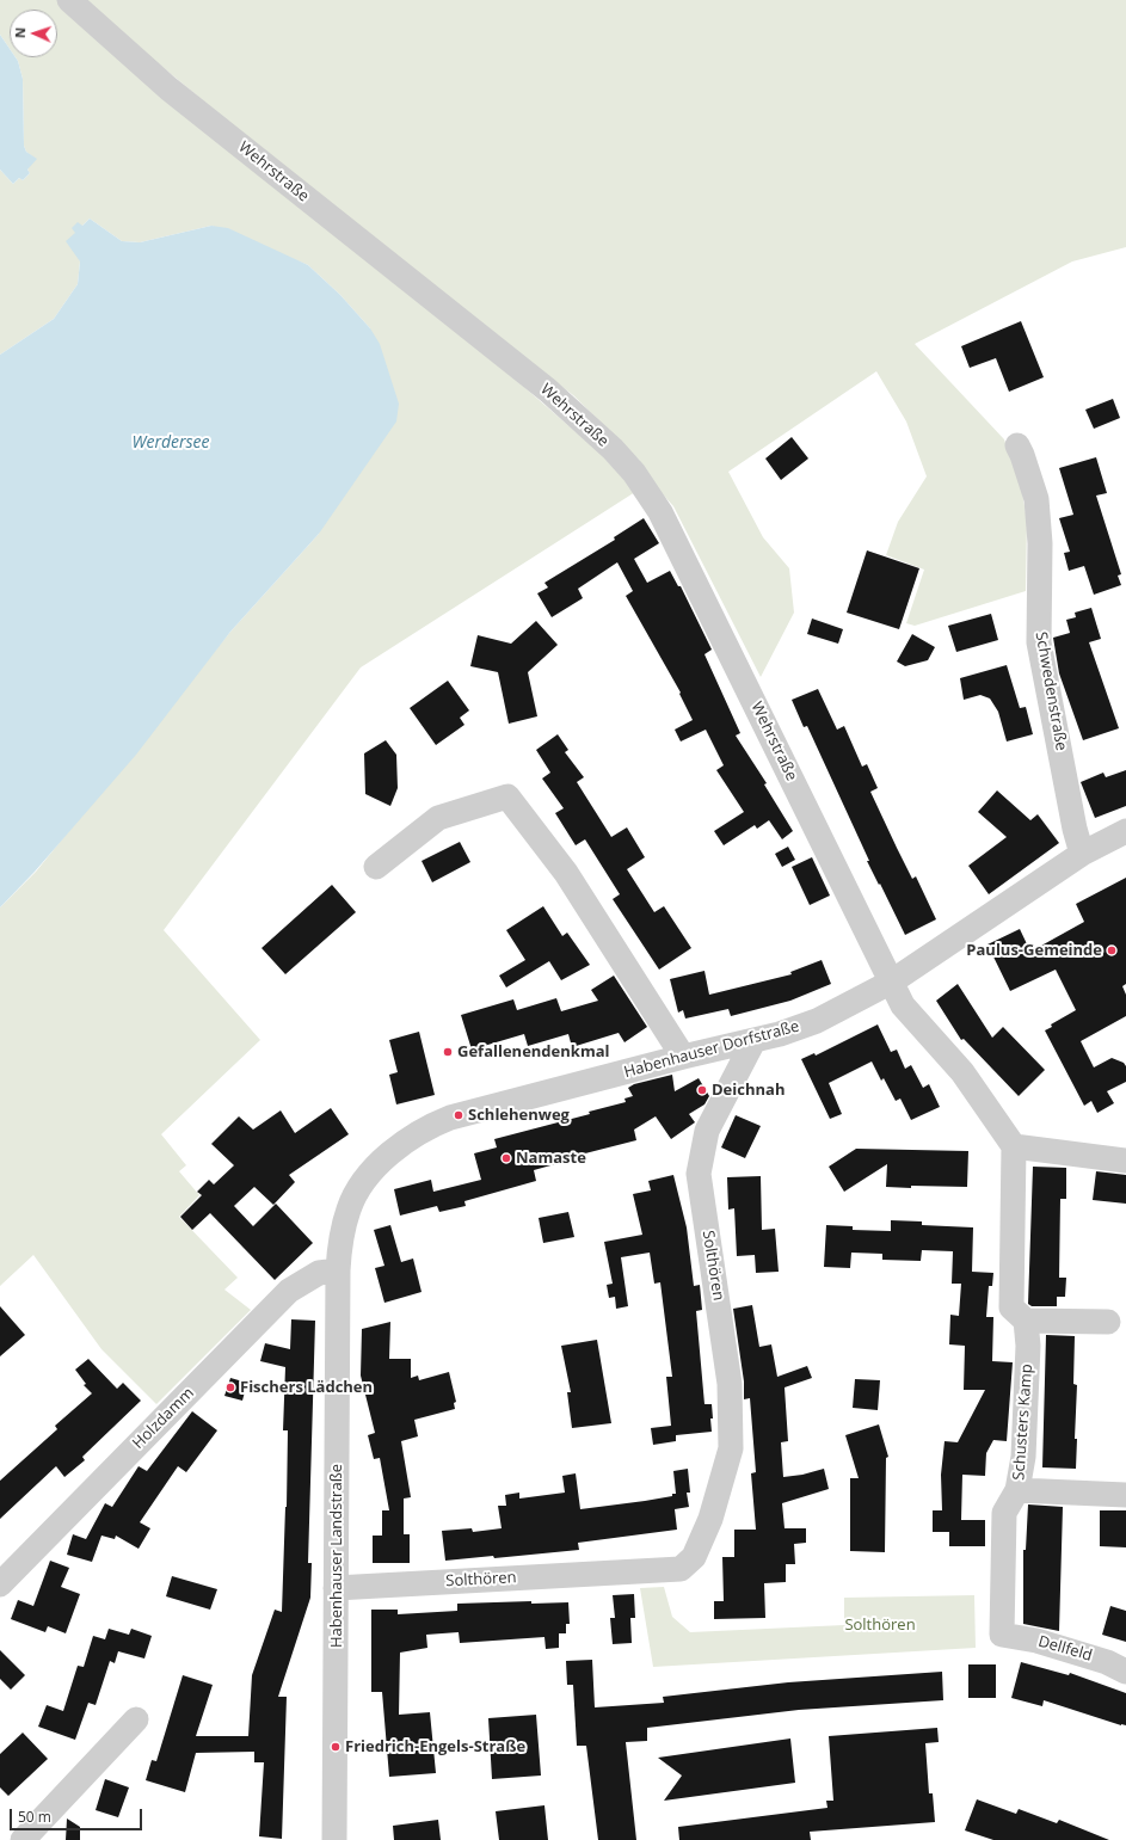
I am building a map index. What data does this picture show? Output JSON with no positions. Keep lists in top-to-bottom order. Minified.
{"streets":{"street":["Wehrstraße","Schwedenstraße","Habenhauser Dorfstraße","Solthören","Holzdamm","Schusters Kamp","Habenhauser Landstraße","Dellfeld"]},"crossings":[["Wehrstraße","Habenhauser Dorfstraße"],["Schwedenstraße","Habenhauser Dorfstraße"],["Habenhauser Dorfstraße","Solthören"],["Habenhauser Dorfstraße","Holzdamm"],["Habenhauser Dorfstraße","Habenhauser Landstraße"],["Solthören","Habenhauser Landstraße"],["Holzdamm","Habenhauser Landstraße"],["Schusters Kamp","Dellfeld"]],"water":["Werdersee"],"parks":["Solthören"],"places":["Paulus-Gemeinde","Gefallenendenkmal","Deichnah","Schlehenweg","Namaste","Fischers Lädchen","Friedrich-Engels-Straße"],"scale_bar":"50 m","north":"left"}
